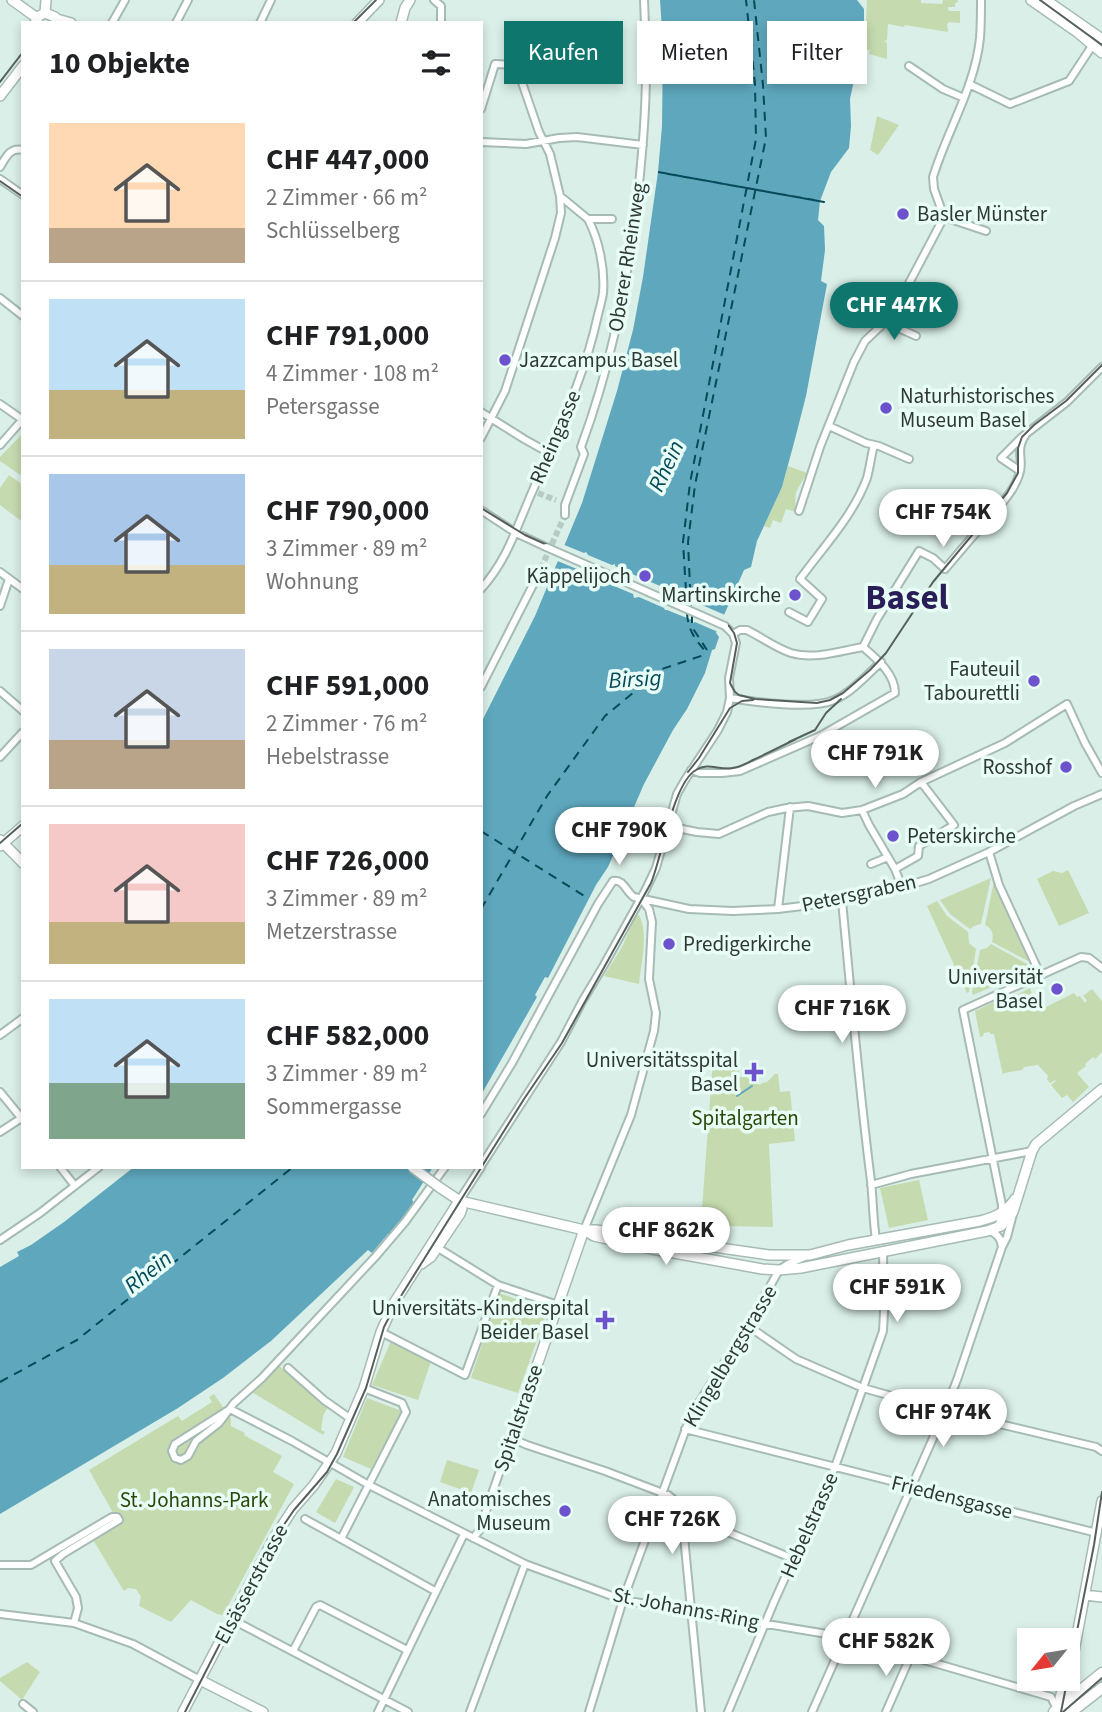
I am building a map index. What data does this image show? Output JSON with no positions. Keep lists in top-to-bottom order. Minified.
{"streets":{"main road":["Klingelbergstrasse","Spitalstrasse","Elsässerstrasse"],"street":["Oberer Rheinweg","Rheingasse","Petersgraben","Friedensgasse","Hebelstrasse","St. Johanns-Ring"]},"crossings":[["Petersgraben","Spitalstrasse"],["Klingelbergstrasse","Spitalstrasse"],["Klingelbergstrasse","Friedensgasse"],["Klingelbergstrasse","Hebelstrasse"],["Klingelbergstrasse","St. Johanns-Ring"],["Spitalstrasse","St. Johanns-Ring"],["Friedensgasse","Hebelstrasse"],["Hebelstrasse","St. Johanns-Ring"],["Elsässerstrasse","St. Johanns-Ring"]],"districts":["Basel"],"water":["Rhein","Birsig"],"parks":["Spitalgarten","St. Johanns-Park"],"places":{"other":["Basler Münster","Jazzcampus Basel","Naturhistorisches Museum Basel","Käppelijoch","Martinskirche","Fauteuil Tabourettli","Rosshof","Peterskirche","Predigerkirche","Universität Basel","Anatomisches Museum"],"health":["Universitätsspital Basel","Universitäts-Kinderspital Beider Basel"]},"north":"bottom left","page":{"chip":["Kaufen","Mieten","Filter"],"heading":"10 Objekte","list":[{"name":"CHF 447,000","note":"2 Zimmer · 66 m² · Schlüsselberg"},{"name":"CHF 791,000","note":"4 Zimmer · 108 m² · Petersgasse"},{"name":"CHF 790,000","note":"3 Zimmer · 89 m² · Wohnung"},{"name":"CHF 591,000","note":"2 Zimmer · 76 m² · Hebelstrasse"},{"name":"CHF 726,000","note":"3 Zimmer · 89 m² · Metzerstrasse"},{"name":"CHF 582,000","note":"3 Zimmer · 89 m² · Sommergasse"}],"price":["CHF 447K","CHF 754K","CHF 791K","CHF 790K","CHF 716K","CHF 862K","CHF 591K","CHF 974K","CHF 726K","CHF 582K"]}}
